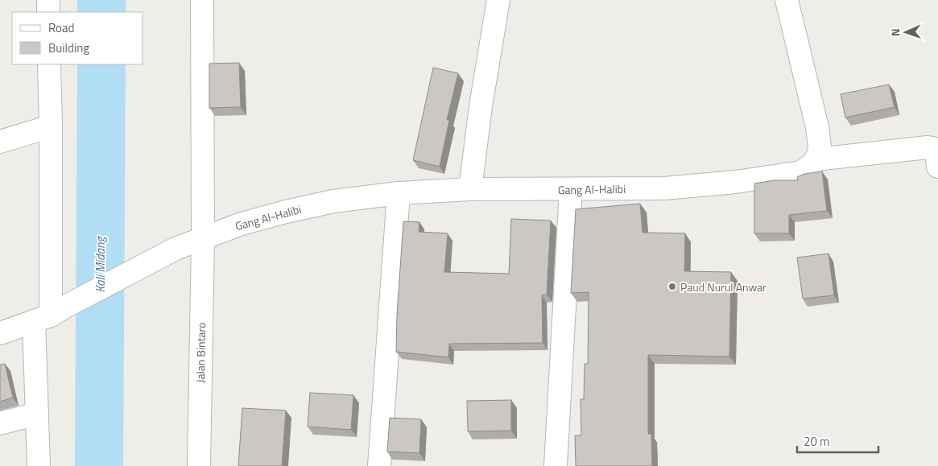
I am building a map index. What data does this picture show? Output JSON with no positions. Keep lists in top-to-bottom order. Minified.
{"streets":{"street":["Gang Al-Halibi","Jalan Bintaro"]},"crossings":[["Gang Al-Halibi","Jalan Bintaro"]],"water":["Kali Midang"],"places":["Paud Nurul Anwar"],"legend":["Road","Building"],"scale_bar":"20 m","north":"left"}
